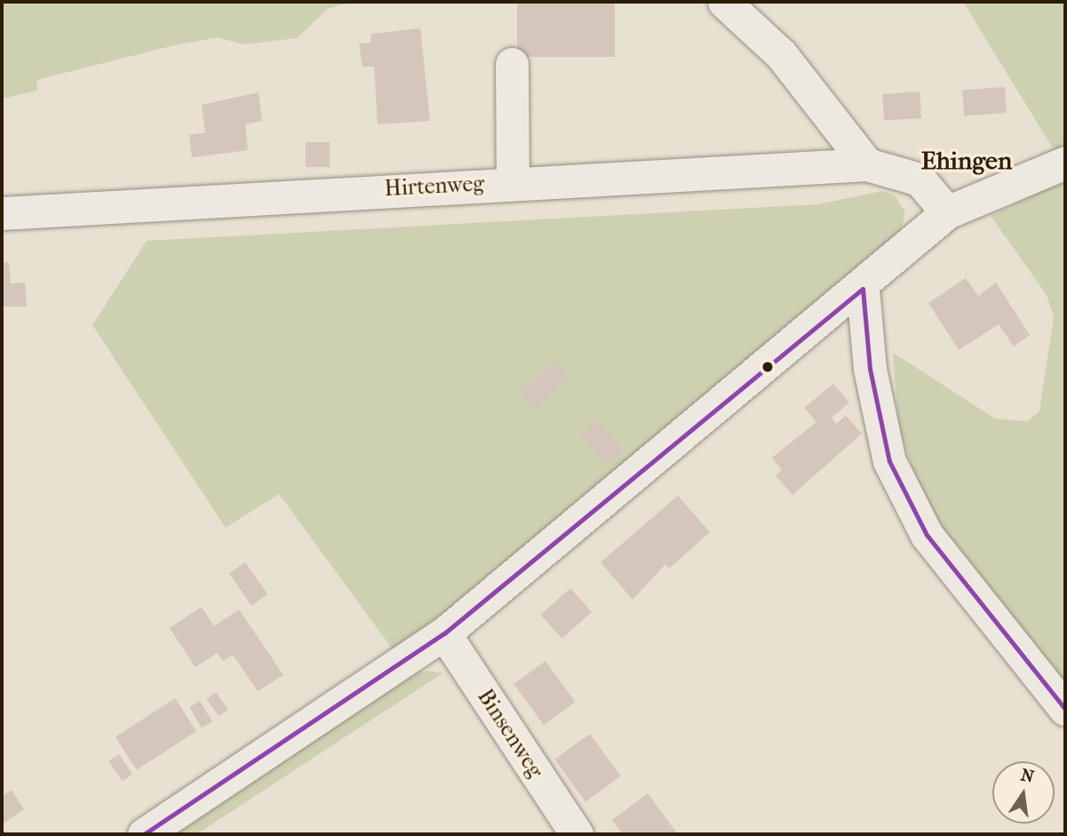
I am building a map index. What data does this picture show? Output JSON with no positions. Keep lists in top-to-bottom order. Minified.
{"streets":{"street":["Hirtenweg","Binsenweg"]},"districts":["Ehingen"],"north":"top"}
